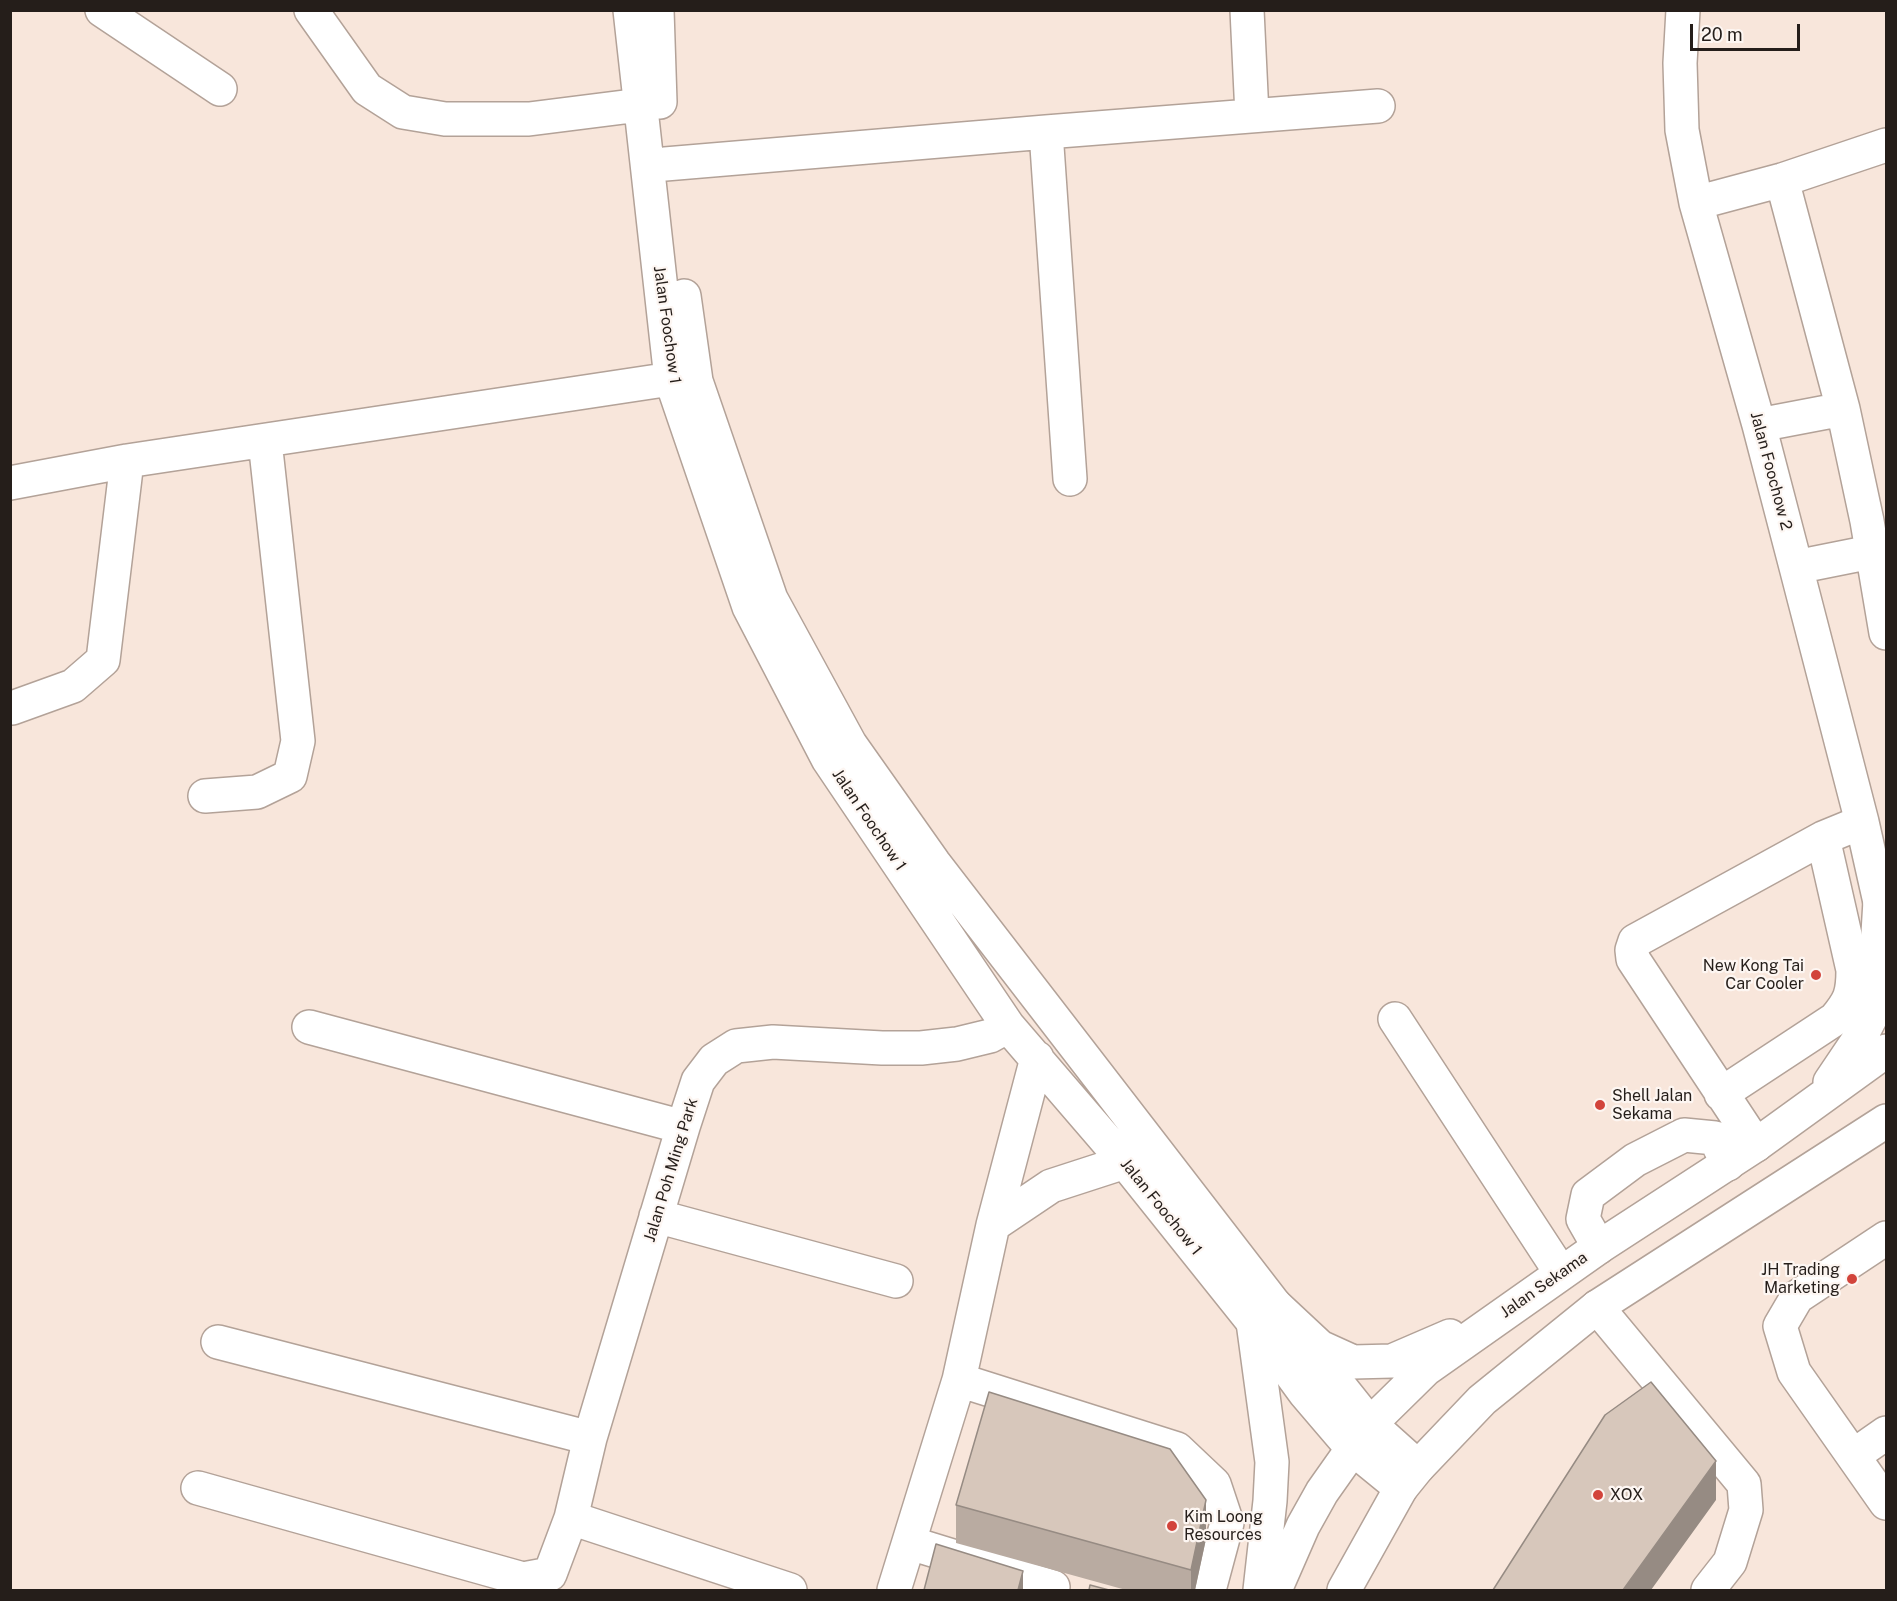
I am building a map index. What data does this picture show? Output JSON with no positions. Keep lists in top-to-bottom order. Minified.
{"streets":{"street":["Jalan Foochow 1","Jalan Foochow 2","Jalan Poh Ming Park","Jalan Sekama"]},"crossings":[["Jalan Foochow 1","Jalan Poh Ming Park"],["Jalan Foochow 1","Jalan Sekama"],["Jalan Foochow 2","Jalan Sekama"]],"places":["New Kong Tai Car Cooler","Shell Jalan Sekama","JH Trading Marketing","XOX","Kim Loong Resources"],"scale_bar":"20 m"}
